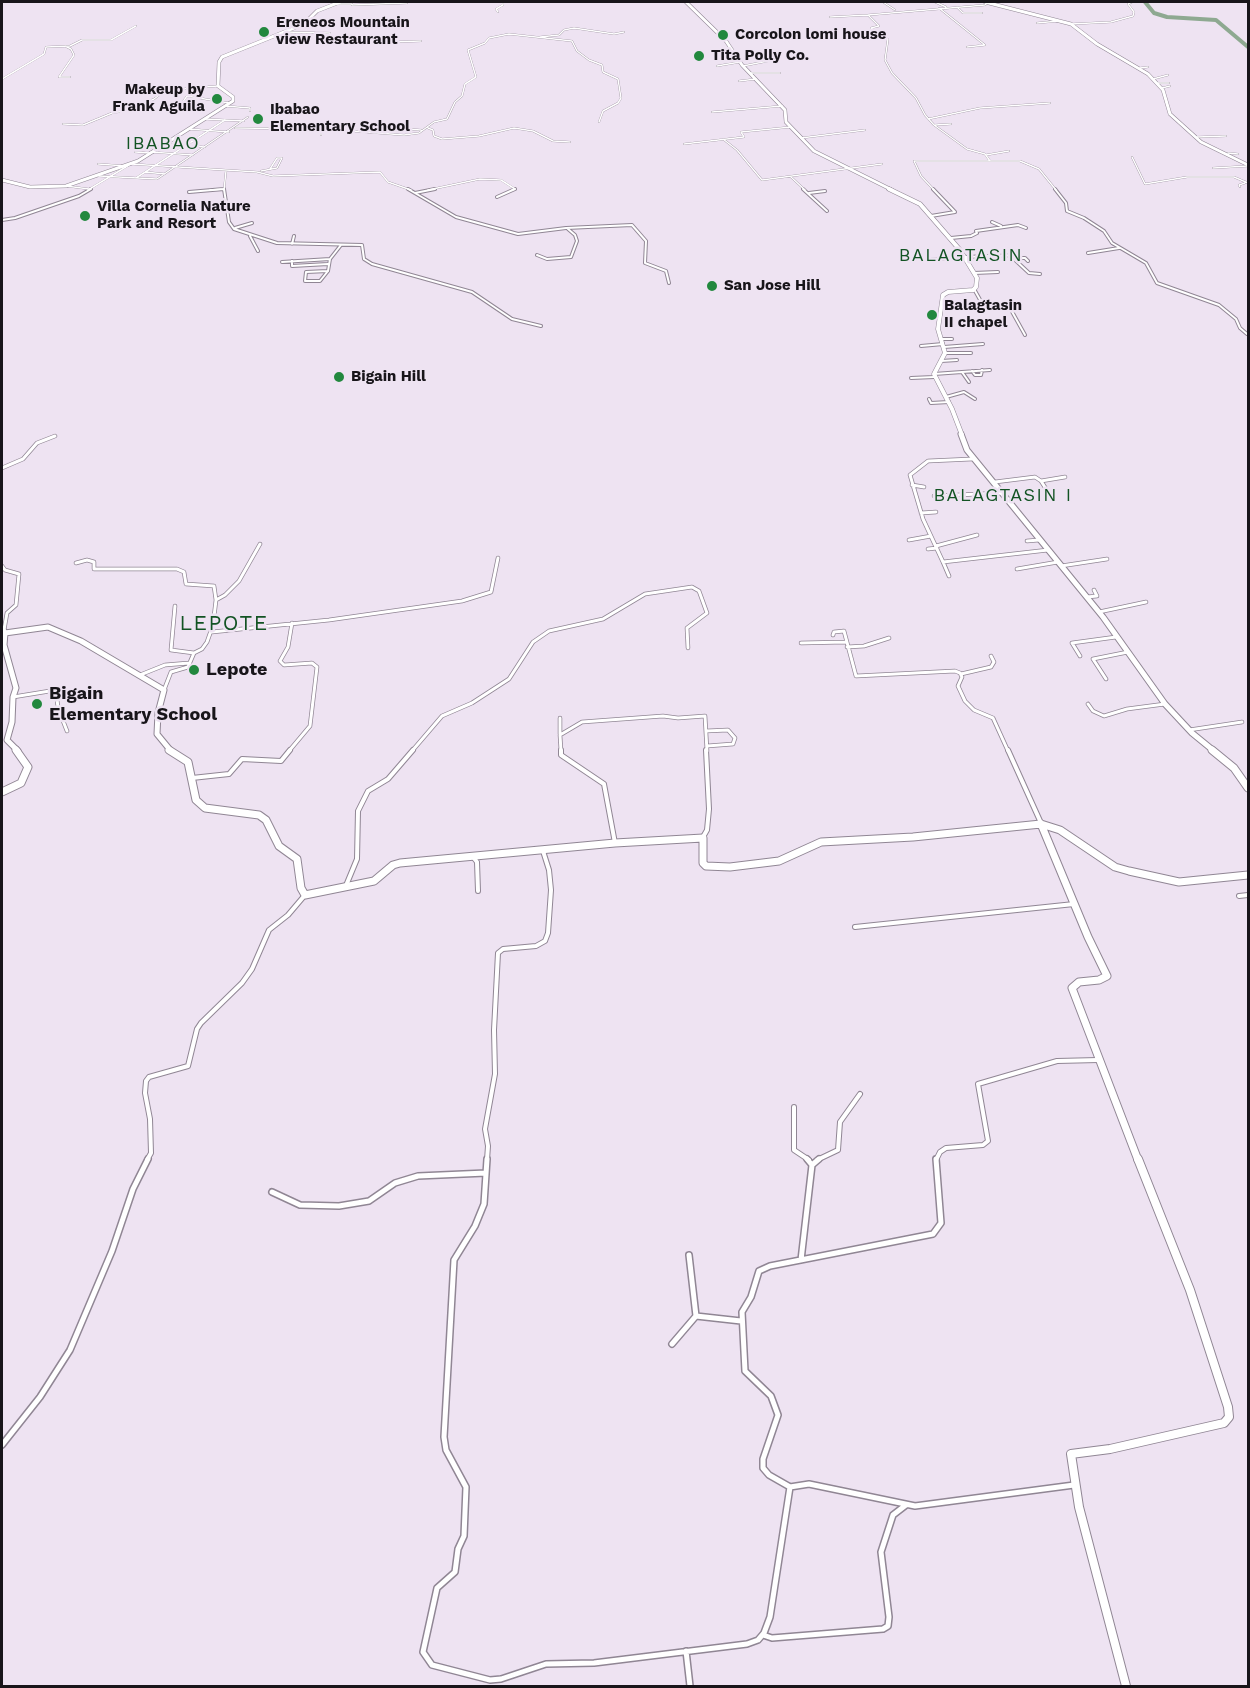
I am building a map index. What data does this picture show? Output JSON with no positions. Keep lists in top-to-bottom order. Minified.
{"districts":["IBABAO","BALAGTASIN","BALAGTASIN I","LEPOTE"],"places":["Ereneos Mountain view Restaurant","Corcolon lomi house","Tita Polly Co.","Makeup by Frank Aguila","Ibabao Elementary School","Villa Cornelia Nature Park and Resort","San Jose Hill","Balagtasin II chapel","Bigain Hill","Lepote","Bigain Elementary School"]}
